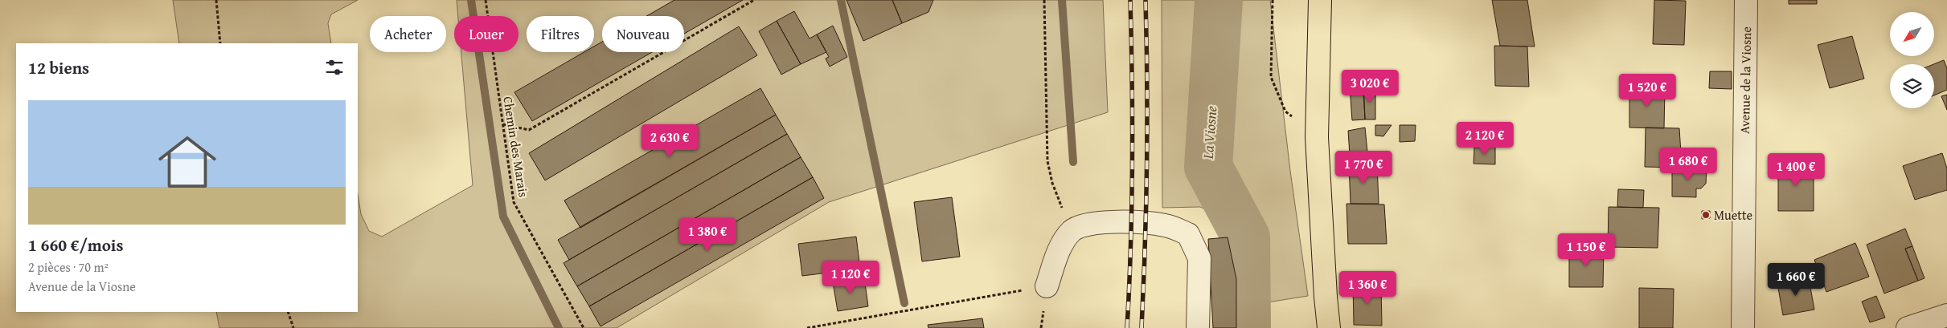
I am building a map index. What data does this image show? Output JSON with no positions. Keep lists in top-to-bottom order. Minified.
{"streets":{"street":["Avenue de la Viosne"],"path":["Chemin des Marais"]},"water":["La Viosne"],"places":["Muette"],"north":"bottom left","page":{"chip":["Acheter","Louer","Filtres","Nouveau"],"heading":"12 biens","price":["3 020 €","1 520 €","2 120 €","2 630 €","1 680 €","1 770 €","1 400 €","1 380 €","1 150 €","1 120 €","1 660 €","1 360 €"],"list":[{"name":"1 660 €/mois","note":"2 pièces · 70 m² · Avenue de la Viosne"}]}}
